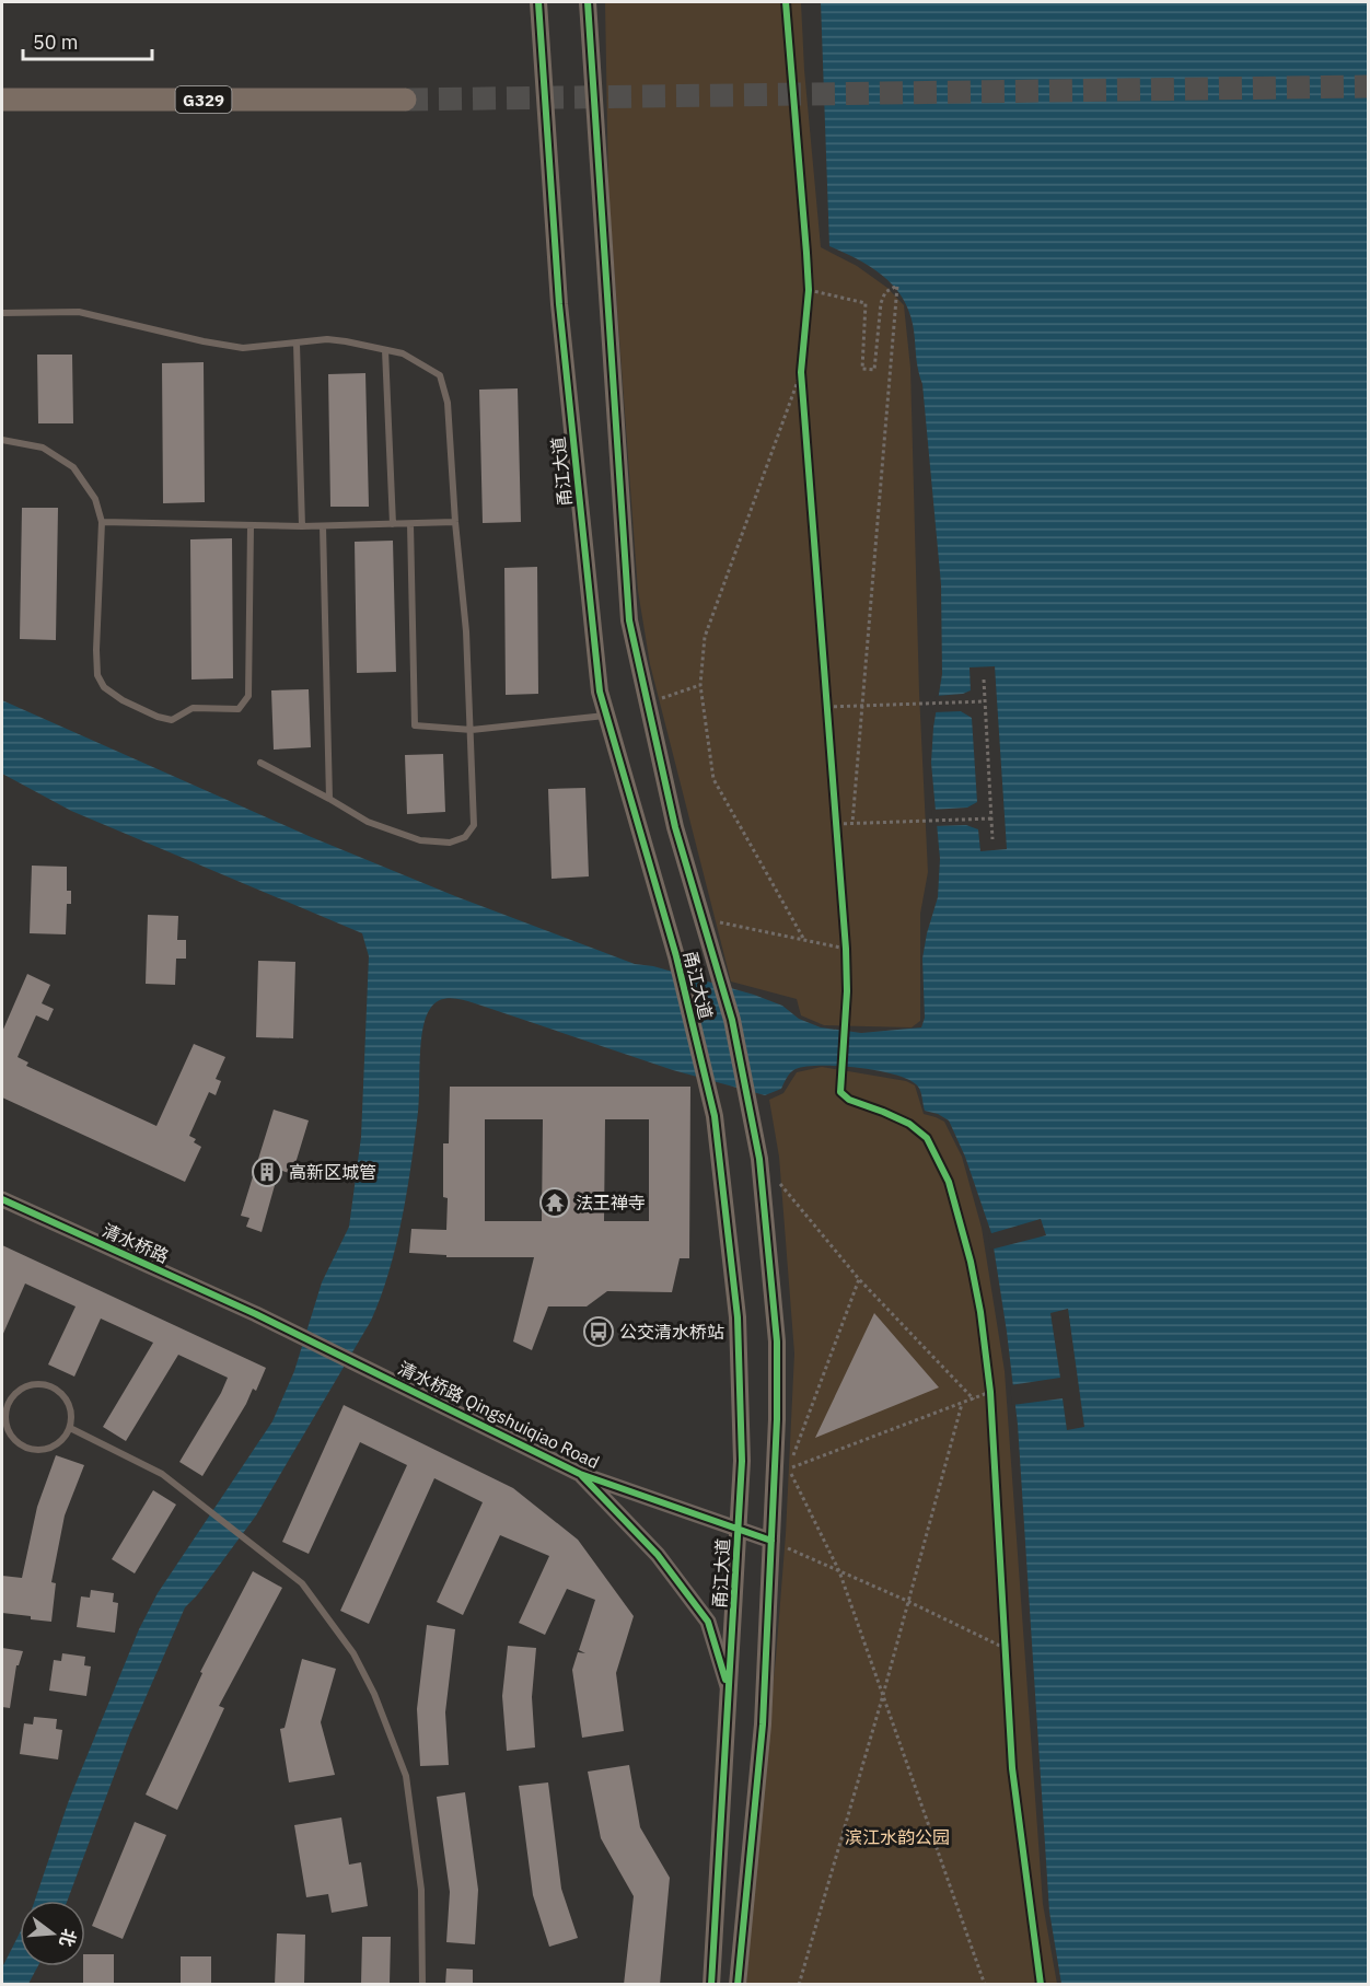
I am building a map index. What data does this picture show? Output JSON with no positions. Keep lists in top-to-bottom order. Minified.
{"streets":{"highway":["G329"],"main road":["甬江大道"],"street":["清水桥路","清水桥路 Qingshuiqiao Road"]},"crossings":[["甬江大道","清水桥路 Qingshuiqiao Road"],["清水桥路","清水桥路 Qingshuiqiao Road"]],"parks":["滨江水韵公园"],"places":{"building":["高新区城管"],"temple":["法王禅寺"],"bus stop":["公交清水桥站"]},"scale_bar":"50 m","north":"right"}
